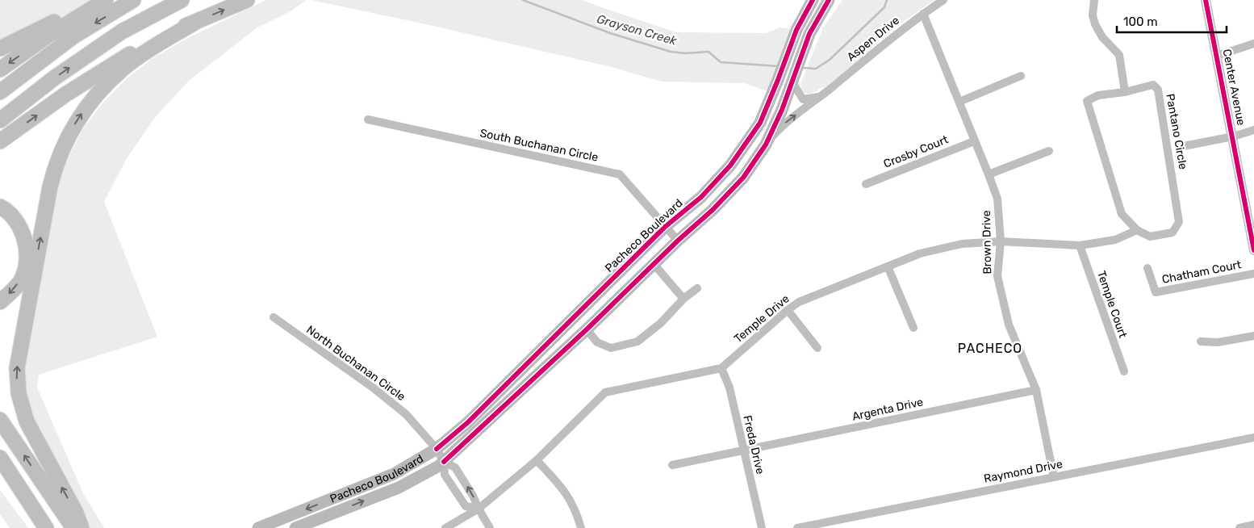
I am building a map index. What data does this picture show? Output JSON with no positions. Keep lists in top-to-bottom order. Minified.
{"streets":{"main road":["Pacheco Boulevard"],"street":["Aspen Drive","Center Avenue","Pantano Circle","South Buchanan Circle","Crosby Court","Brown Drive","Chatham Court","Temple Court","Temple Drive","North Buchanan Circle","Argenta Drive","Freda Drive","Raymond Drive"]},"crossings":[["Aspen Drive","Pacheco Boulevard"],["Aspen Drive","Brown Drive"],["Pantano Circle","Temple Drive"],["South Buchanan Circle","Pacheco Boulevard"],["Crosby Court","Brown Drive"],["Pacheco Boulevard","North Buchanan Circle"],["Brown Drive","Temple Drive"],["Brown Drive","Argenta Drive"],["Brown Drive","Raymond Drive"],["Temple Court","Temple Drive"],["Temple Drive","Freda Drive"],["Argenta Drive","Freda Drive"]],"districts":["PACHECO"],"water":["Grayson Creek"],"scale_bar":"100 m"}
